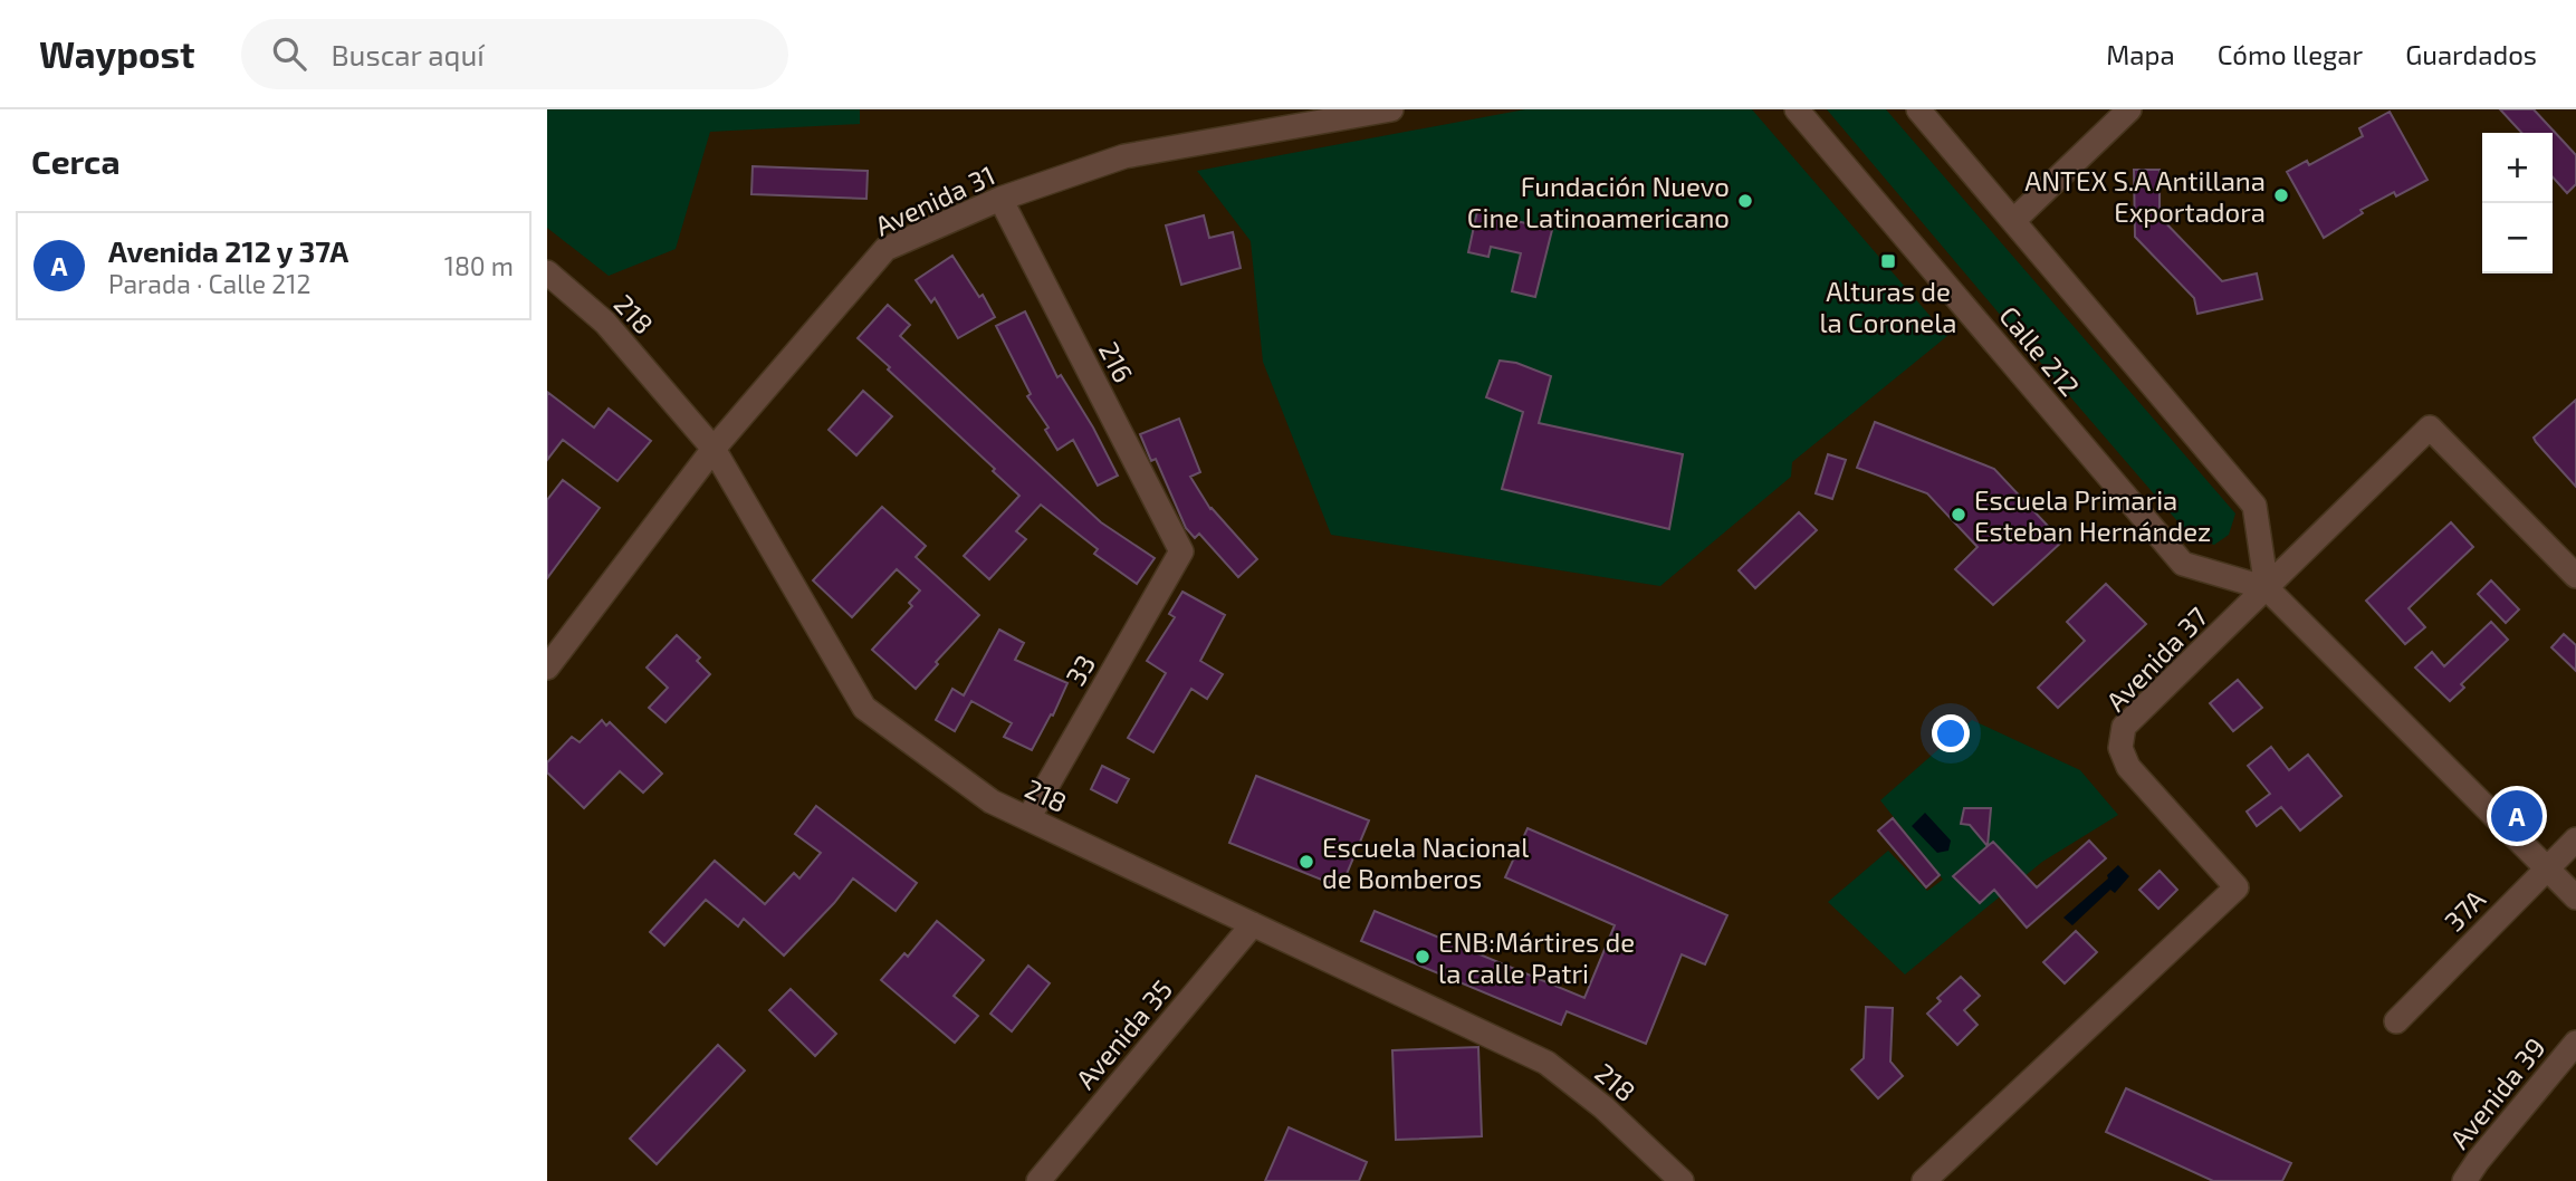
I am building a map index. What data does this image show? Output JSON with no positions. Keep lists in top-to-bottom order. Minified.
{"streets":{"street":["Avenida 31","218","Calle 212","216","Avenida 37","33","37A","Avenida 35","Avenida 39"]},"crossings":[["Avenida 31","218"],["Avenida 31","216"],["218","33"],["218","Avenida 35"],["Calle 212","Avenida 37"],["Calle 212","37A"],["216","33"]],"places":{"other":["ANTEX S.A Antillana Exportadora","Fundación Nuevo Cine Latinoamericano","Escuela Primaria Esteban Hernández","Escuela Nacional de Bomberos","ENB:Mártires de la calle Patri"],"transit":["Alturas de la Coronela"]},"page":{"header":"Waypost","search":"Buscar aquí","nav":["Mapa","Cómo llegar","Guardados"],"heading":"Cerca","map_buttons":["+","−"],"list":[{"mark":"A","name":"Avenida 212 y 37A","note":"Parada · Calle 212","value":"180 m"}],"pins":"A"}}
